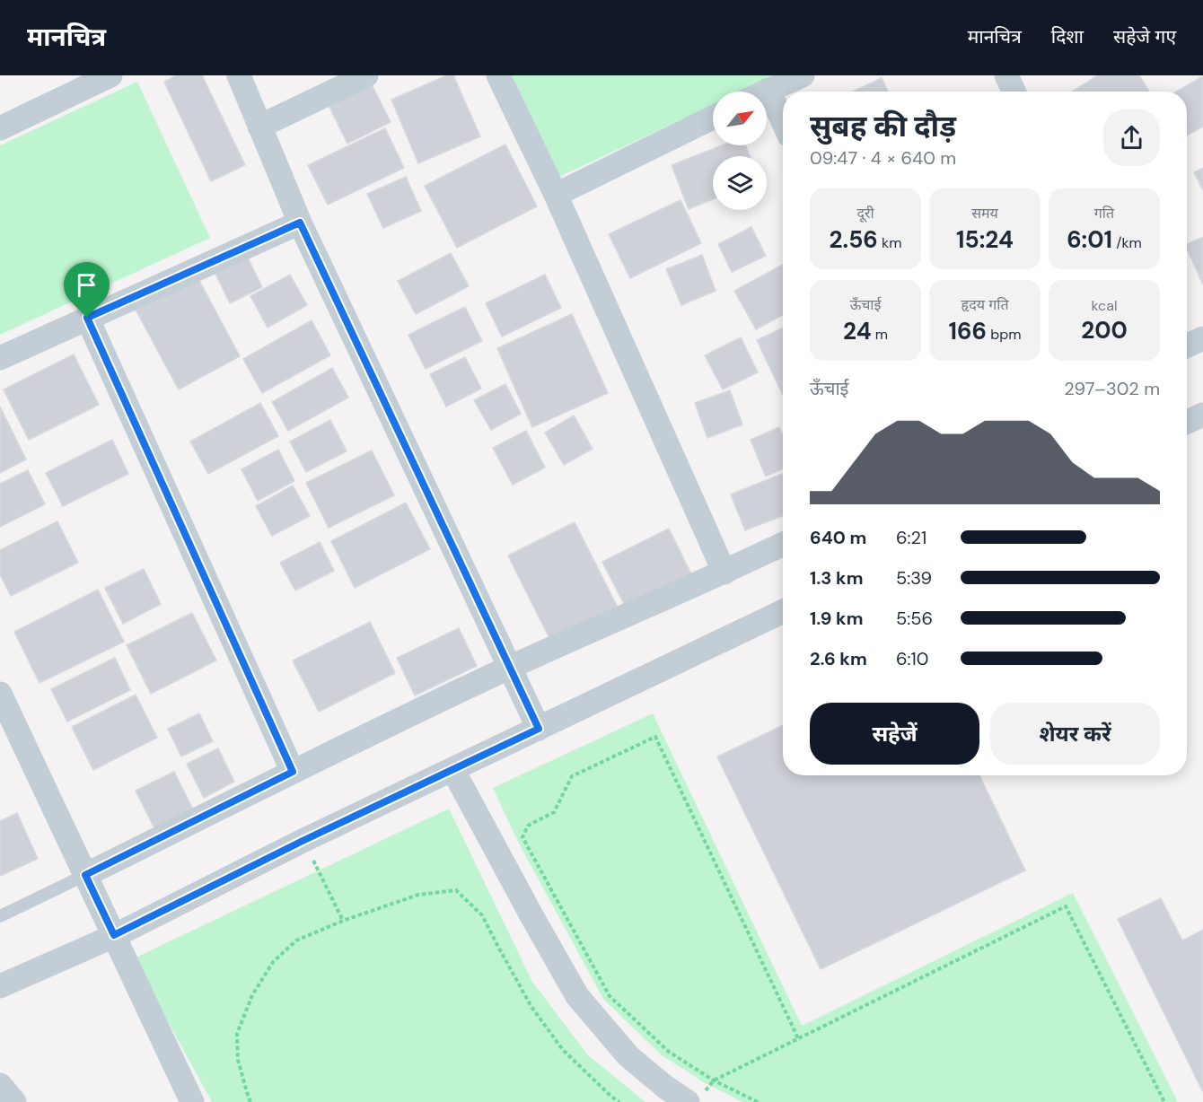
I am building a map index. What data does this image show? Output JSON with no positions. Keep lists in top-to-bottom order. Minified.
{"north":"top right","page":{"header":"मानचित्र","nav":["मानचित्र","दिशा","सहेजे गए"],"heading":["सुबह की दौड़","09:47 · 4 × 640 m"],"stats":[["दूरी","2.56 km"],["समय","15:24"],["गति","6:01 /km"],["ऊँचाई","24 m"],["हृदय गति","166 bpm"],["kcal","200"]],"chart":["ऊँचाई","297–302 m"],"list":[{"name":"640 m","note":"6:21"},{"name":"1.3 km","note":"5:39"},{"name":"1.9 km","note":"5:56"},{"name":"2.6 km","note":"6:10"}],"buttons":["सहेजें","शेयर करें"]}}
